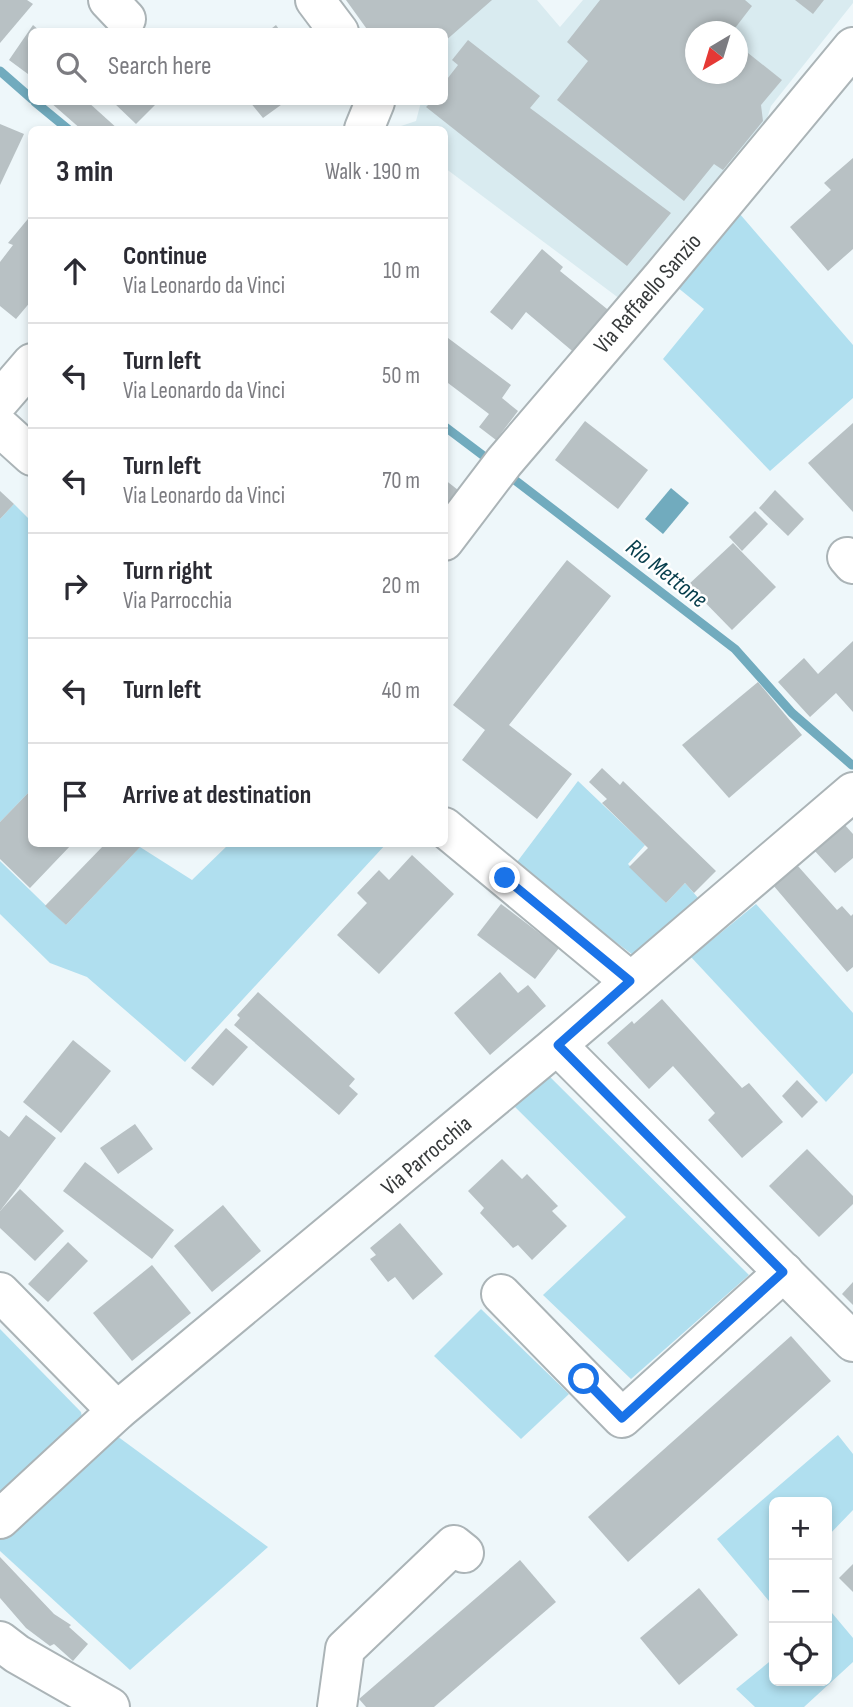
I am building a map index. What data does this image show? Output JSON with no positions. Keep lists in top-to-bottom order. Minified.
{"streets":{"street":["Via Raffaello Sanzio","Via Parrocchia"]},"water":["Rio Mettone"],"north":"bottom left","page":{"search":"Search here","heading":["3 min","Walk · 190 m"],"list":[["Continue","Via Leonardo da Vinci","10 m"],["Turn left","Via Leonardo da Vinci","50 m"],["Turn left","Via Leonardo da Vinci","70 m"],["Turn right","Via Parrocchia","20 m"],["Turn left","40 m"],"Arrive at destination"],"map_buttons":["+","−"]}}
